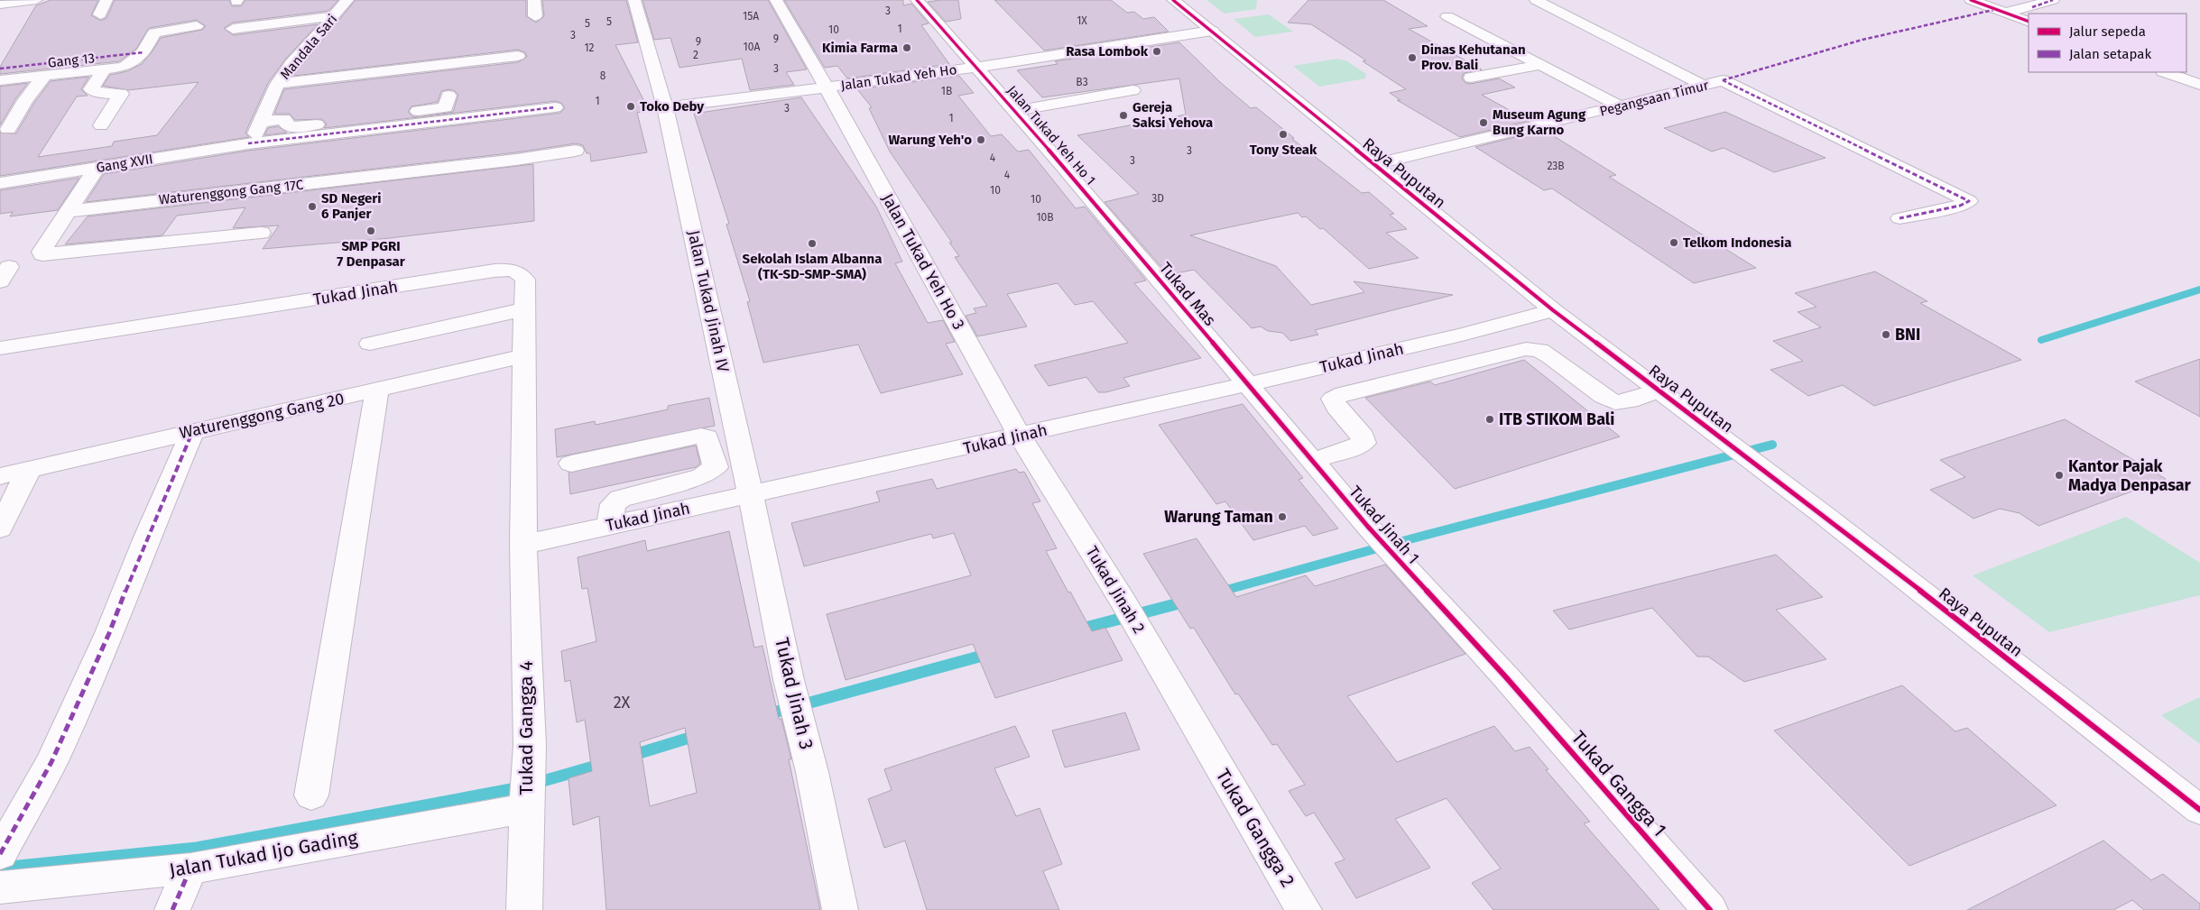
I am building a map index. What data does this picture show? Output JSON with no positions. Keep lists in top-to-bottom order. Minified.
{"streets":{"street":["Mandala Sari","Gang 13","Jalan Tukad Yeh Ho","Pegangsaan Timur","Jalan Tukad Yeh Ho 1","Gang XVII","Raya Puputan","Waturenggong Gang 17C","Jalan Tukad Yeh Ho 3","Tukad Jinah","Tukad Mas","Jalan Tukad Jinah IV","Waturenggong Gang 20","Tukad Jinah 1","Tukad Jinah 2","Tukad Jinah 3","Tukad Gangga 4","Tukad Gangga 1","Tukad Gangga 2","Jalan Tukad Ijo Gading"]},"crossings":[["Mandala Sari","Gang XVII"],["Jalan Tukad Yeh Ho","Jalan Tukad Yeh Ho 1"],["Jalan Tukad Yeh Ho","Raya Puputan"],["Jalan Tukad Yeh Ho","Jalan Tukad Yeh Ho 3"],["Jalan Tukad Yeh Ho","Jalan Tukad Jinah IV"],["Pegangsaan Timur","Raya Puputan"],["Jalan Tukad Yeh Ho 1","Tukad Mas"],["Raya Puputan","Tukad Jinah"],["Jalan Tukad Yeh Ho 3","Tukad Jinah"],["Jalan Tukad Yeh Ho 3","Tukad Jinah 2"],["Tukad Jinah","Tukad Mas"],["Tukad Jinah","Jalan Tukad Jinah IV"],["Tukad Jinah","Waturenggong Gang 20"],["Tukad Jinah","Tukad Jinah 1"],["Tukad Jinah","Tukad Jinah 2"],["Tukad Jinah","Tukad Jinah 3"],["Tukad Jinah","Tukad Gangga 4"],["Tukad Mas","Tukad Jinah 1"],["Jalan Tukad Jinah IV","Tukad Jinah 3"],["Tukad Jinah 1","Tukad Gangga 1"],["Tukad Jinah 2","Tukad Gangga 2"],["Tukad Gangga 4","Jalan Tukad Ijo Gading"]],"places":["Kimia Farma","Rasa Lombok","Dinas Kehutanan Prov. Bali","Toko Deby","Gereja Saksi Yehova","Museum Agung Bung Karno","Tony Steak","Warung Yeh'o","SD Negeri 6 Panjer","SMP PGRI 7 Denpasar","Telkom Indonesia","Sekolah Islam Albanna (TK-SD-SMP-SMA)","BNI","ITB STIKOM Bali","Kantor Pajak Madya Denpasar","Warung Taman"],"house_numbers":["3","15A","1X","5","5","1","10","3","9","9","10A","12","2","3","8","B3","1B","1","3","1","3","4","3","23B","4","10","3D","10","10B","2X"],"legend":["Jalur sepeda","Jalan setapak"]}
